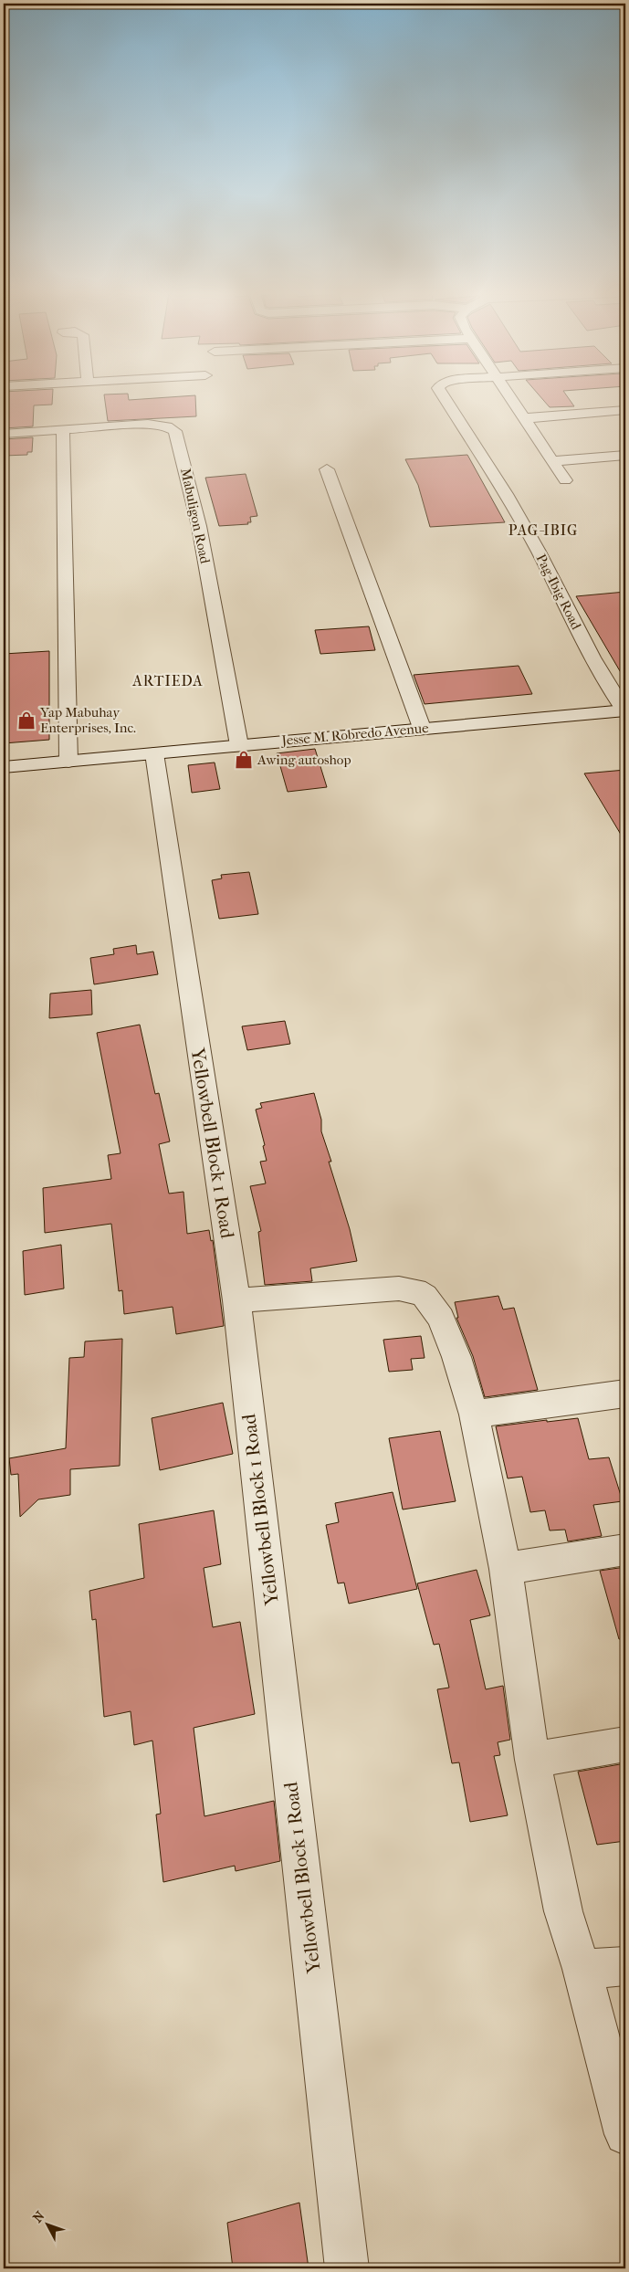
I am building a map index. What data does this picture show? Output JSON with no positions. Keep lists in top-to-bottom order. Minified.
{"streets":{"street":["Mabuligon Road","Pag-Ibig Road","Jesse M. Robredo Avenue","Yellowbell Block 1 Road"]},"crossings":[["Mabuligon Road","Jesse M. Robredo Avenue"],["Pag-Ibig Road","Jesse M. Robredo Avenue"],["Jesse M. Robredo Avenue","Yellowbell Block 1 Road"]],"districts":["PAG-IBIG","ARTIEDA"],"places":{"shop":["Yap Mabuhay Enterprises, Inc.","Awing autoshop"]},"north":"top left"}
